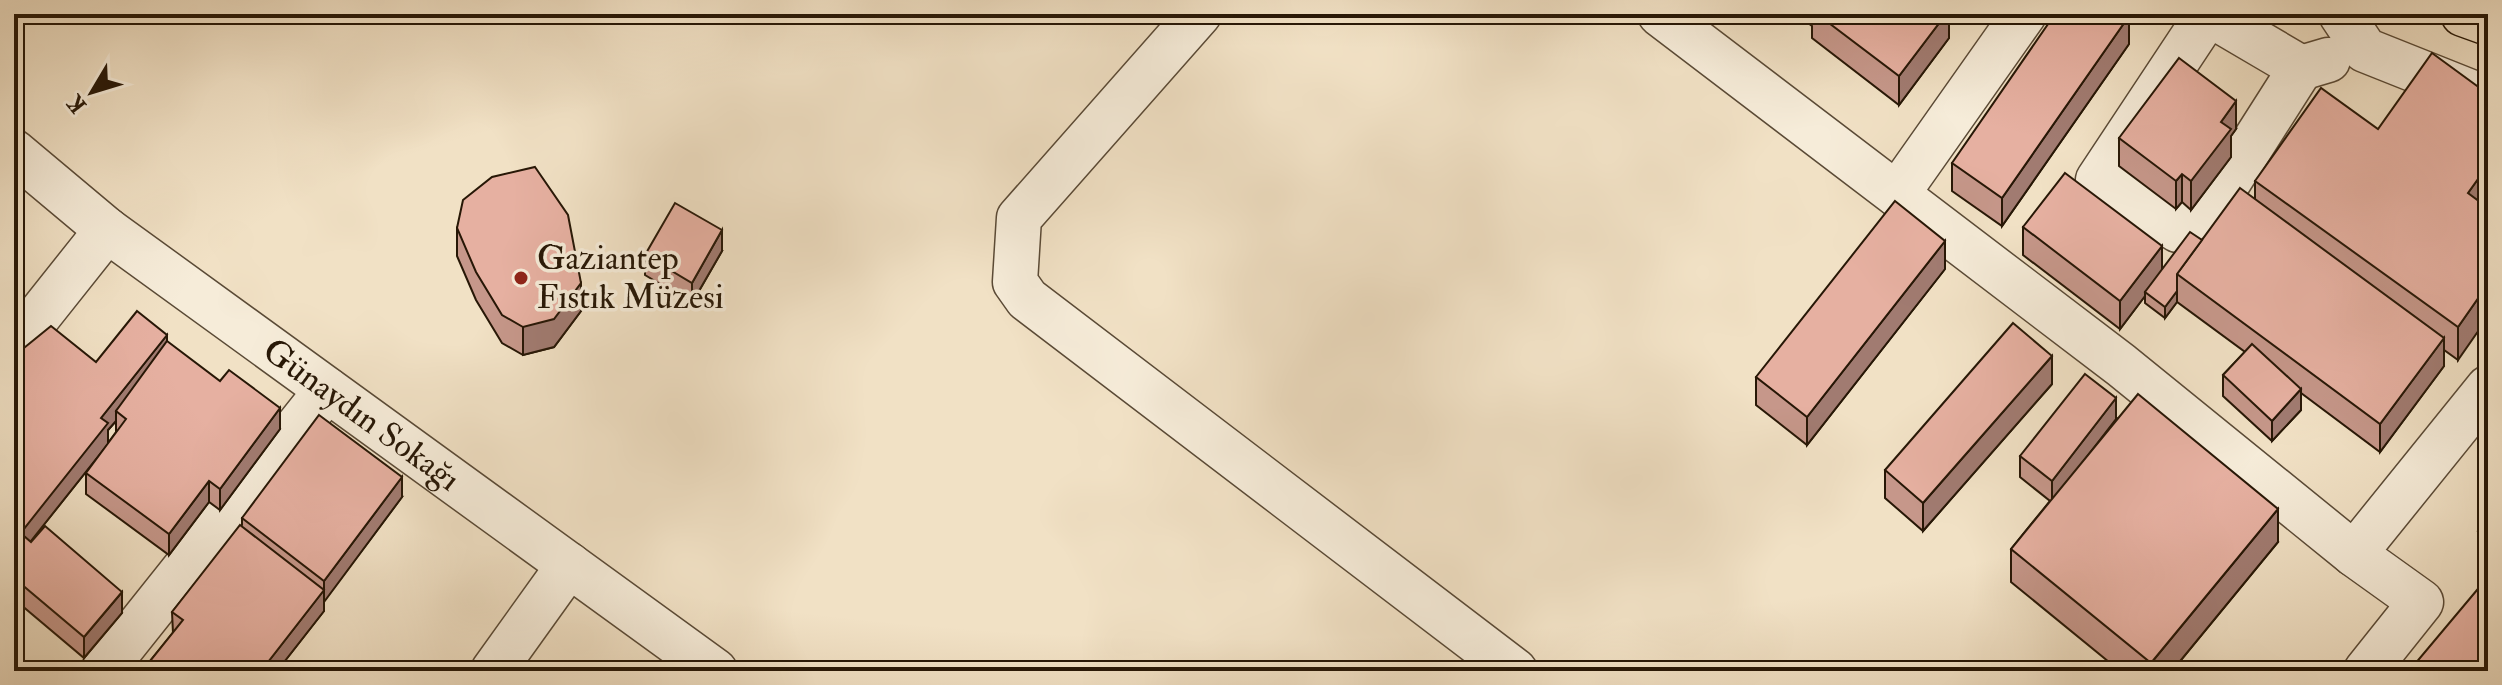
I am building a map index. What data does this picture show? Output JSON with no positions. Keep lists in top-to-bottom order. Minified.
{"streets":{"street":["Günaydın Sokağı"]},"places":["Gaziantep Fıstık Müzesi"],"north":"bottom left"}
